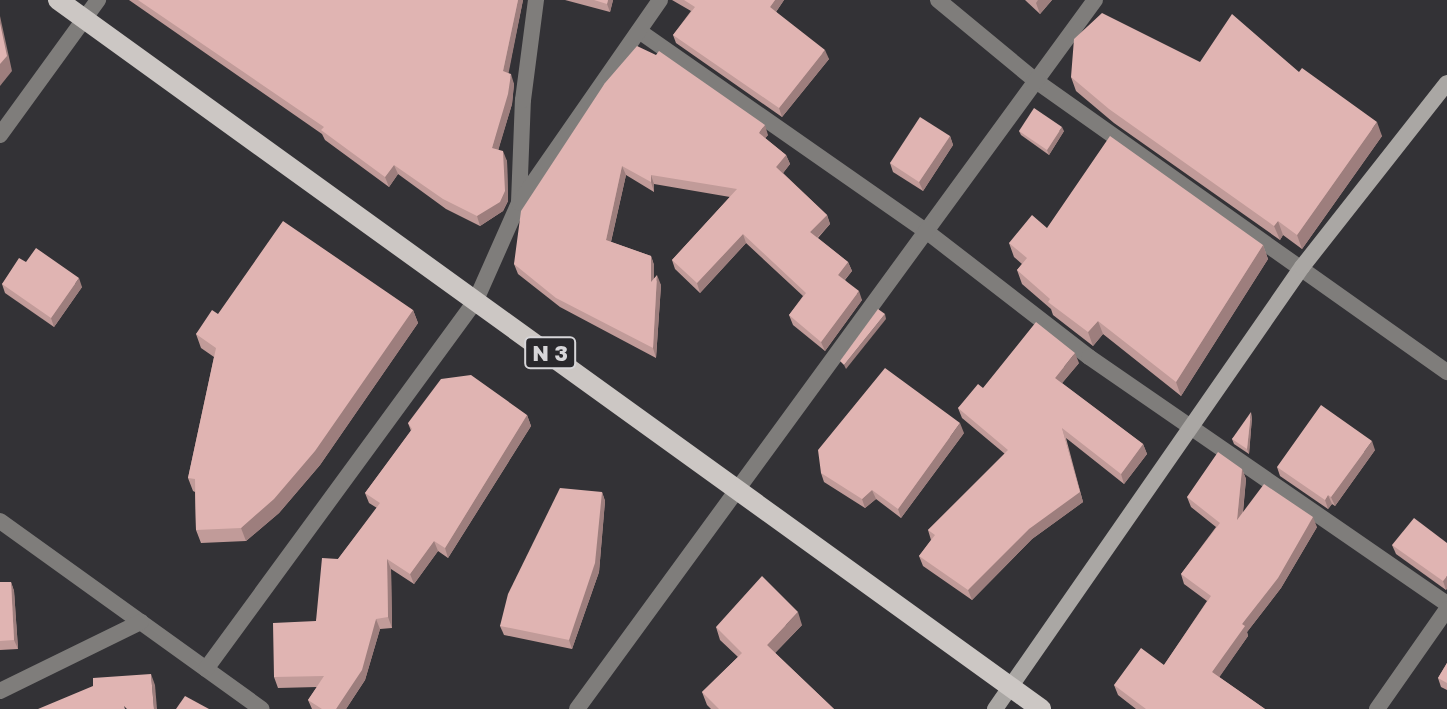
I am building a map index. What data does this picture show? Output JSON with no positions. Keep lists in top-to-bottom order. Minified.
{"streets":{"main road":["N 3"]}}
